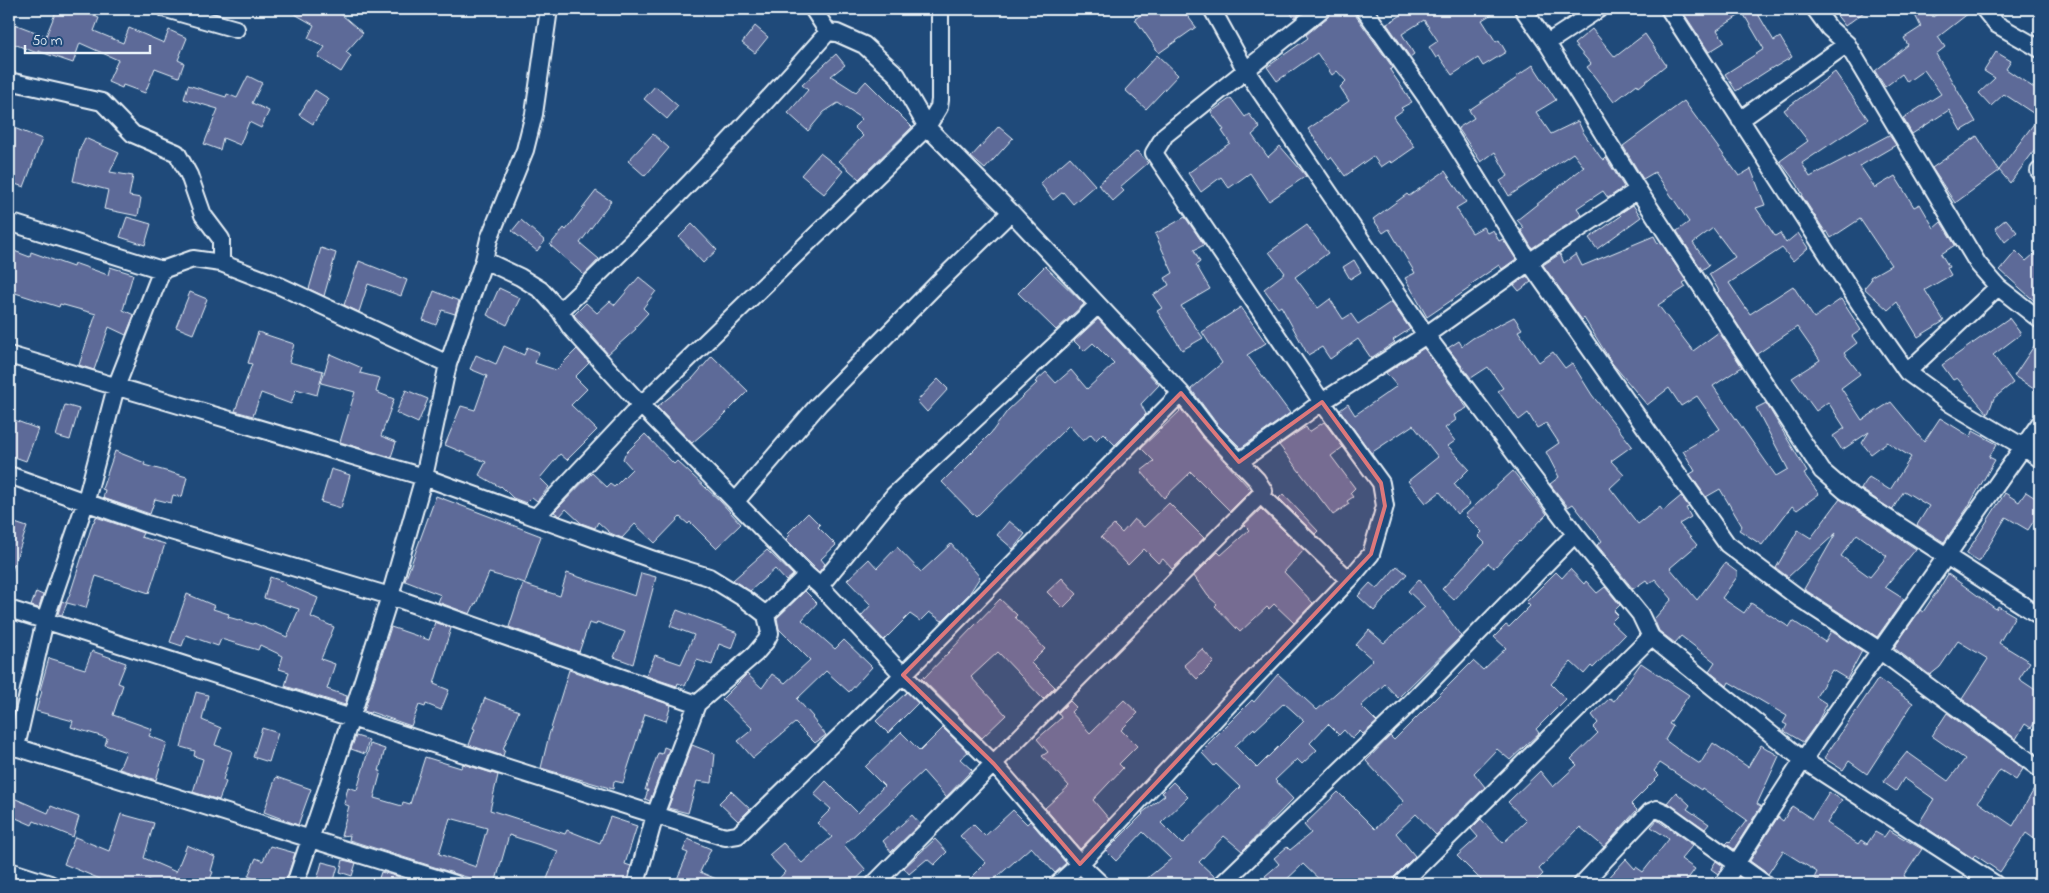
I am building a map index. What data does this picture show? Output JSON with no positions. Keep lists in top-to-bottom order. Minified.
{"scale_bar":"50 m"}
